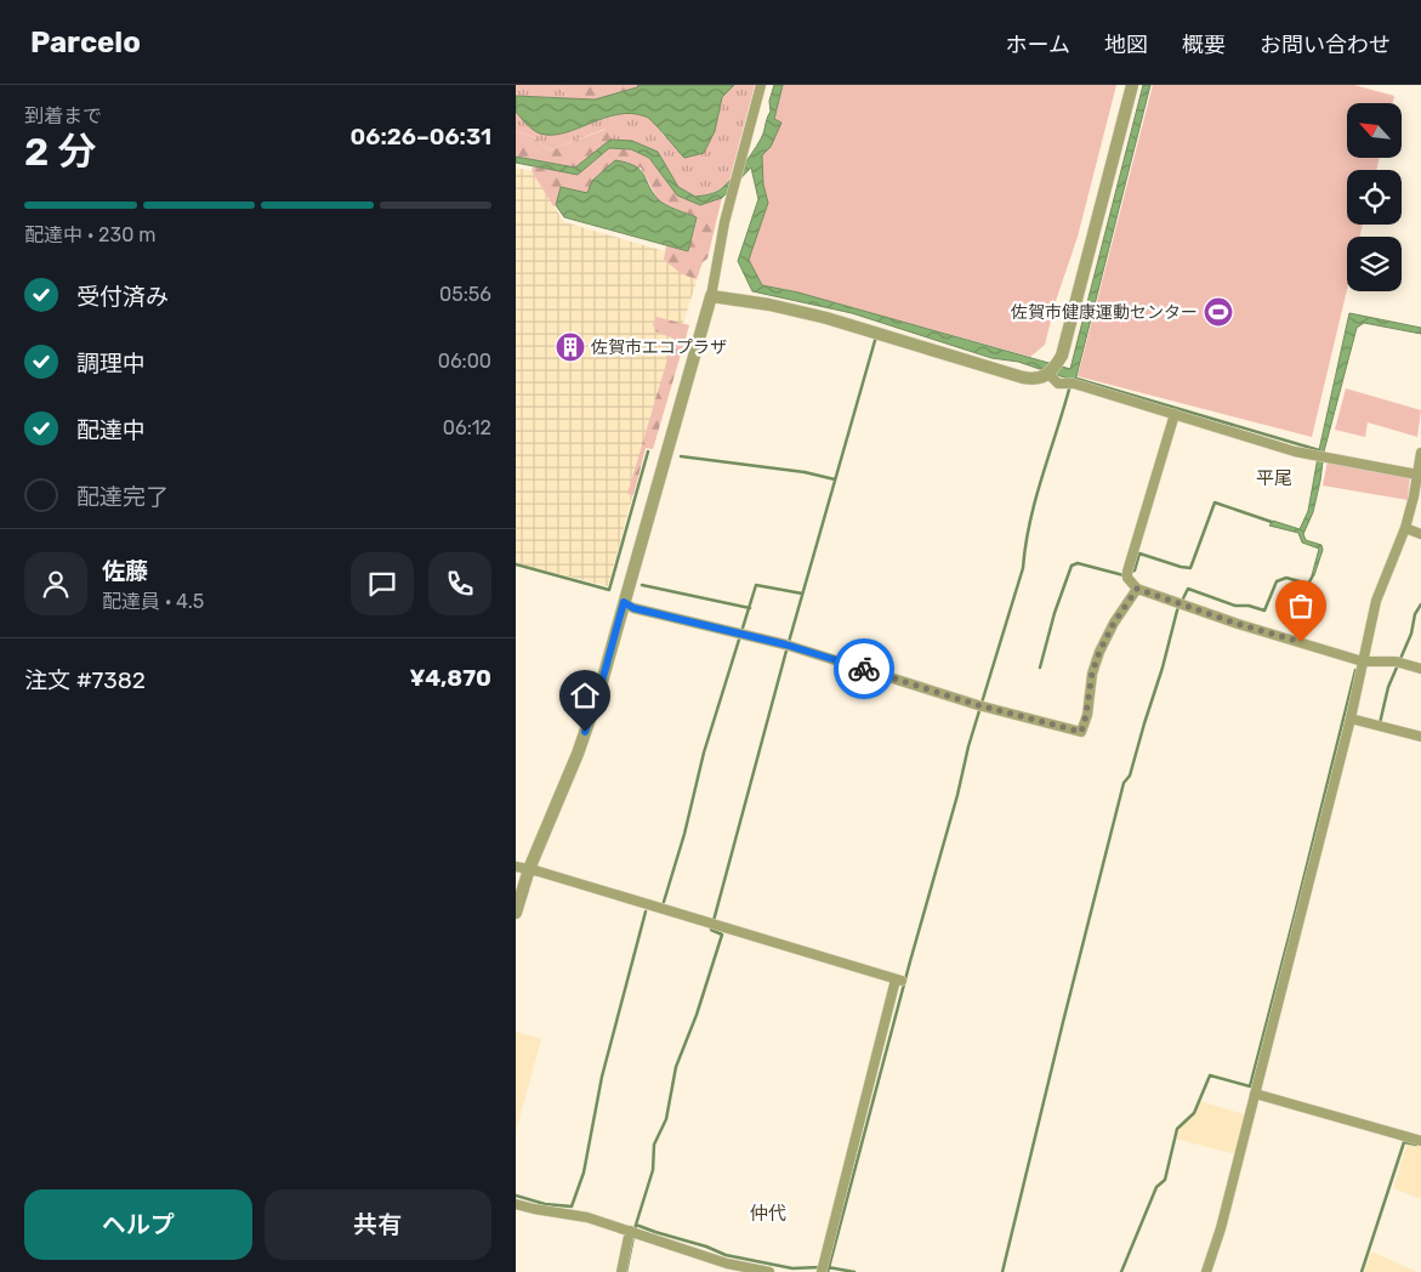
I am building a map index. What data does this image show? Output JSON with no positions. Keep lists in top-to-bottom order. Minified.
{"districts":["平尾","仲代"],"places":{"sports":["佐賀市健康運動センター"],"building":["佐賀市エコプラザ"]},"north":"top left","page":{"header":"Parcelo","nav":["ホーム","地図","概要","お問い合わせ"],"heading":["2 分","到着まで","06:26–06:31"],"panel":["佐藤","配達員 · 4.5","注文 #7382","¥4,870"],"bar":"配達中 · 230 m","list":[["受付済み","05:56"],["調理中","06:00"],["配達中","06:12"],"配達完了"],"buttons":["ヘルプ","共有"]}}
